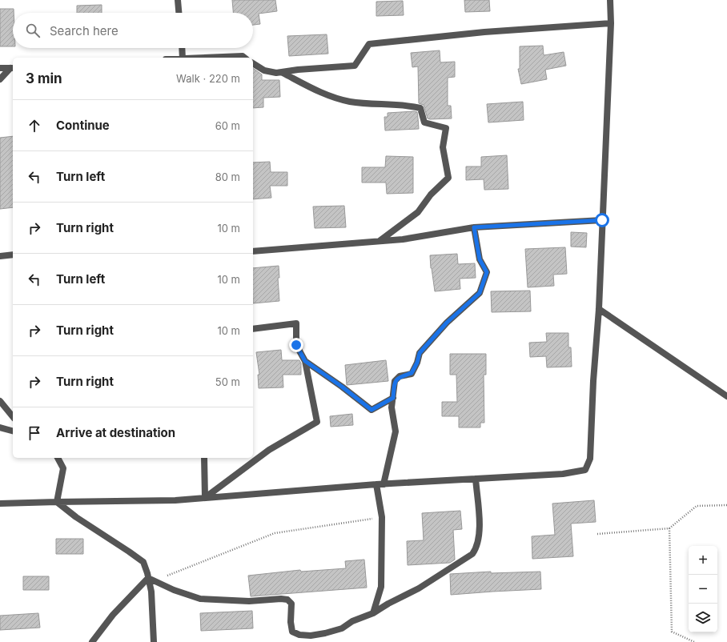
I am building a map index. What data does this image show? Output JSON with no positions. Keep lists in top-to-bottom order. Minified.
{"page":{"search":"Search here","heading":["3 min","Walk · 220 m"],"list":[["Continue","60 m"],["Turn left","80 m"],["Turn right","10 m"],["Turn left","10 m"],["Turn right","10 m"],["Turn right","50 m"],"Arrive at destination"],"map_buttons":["+","−"]}}
